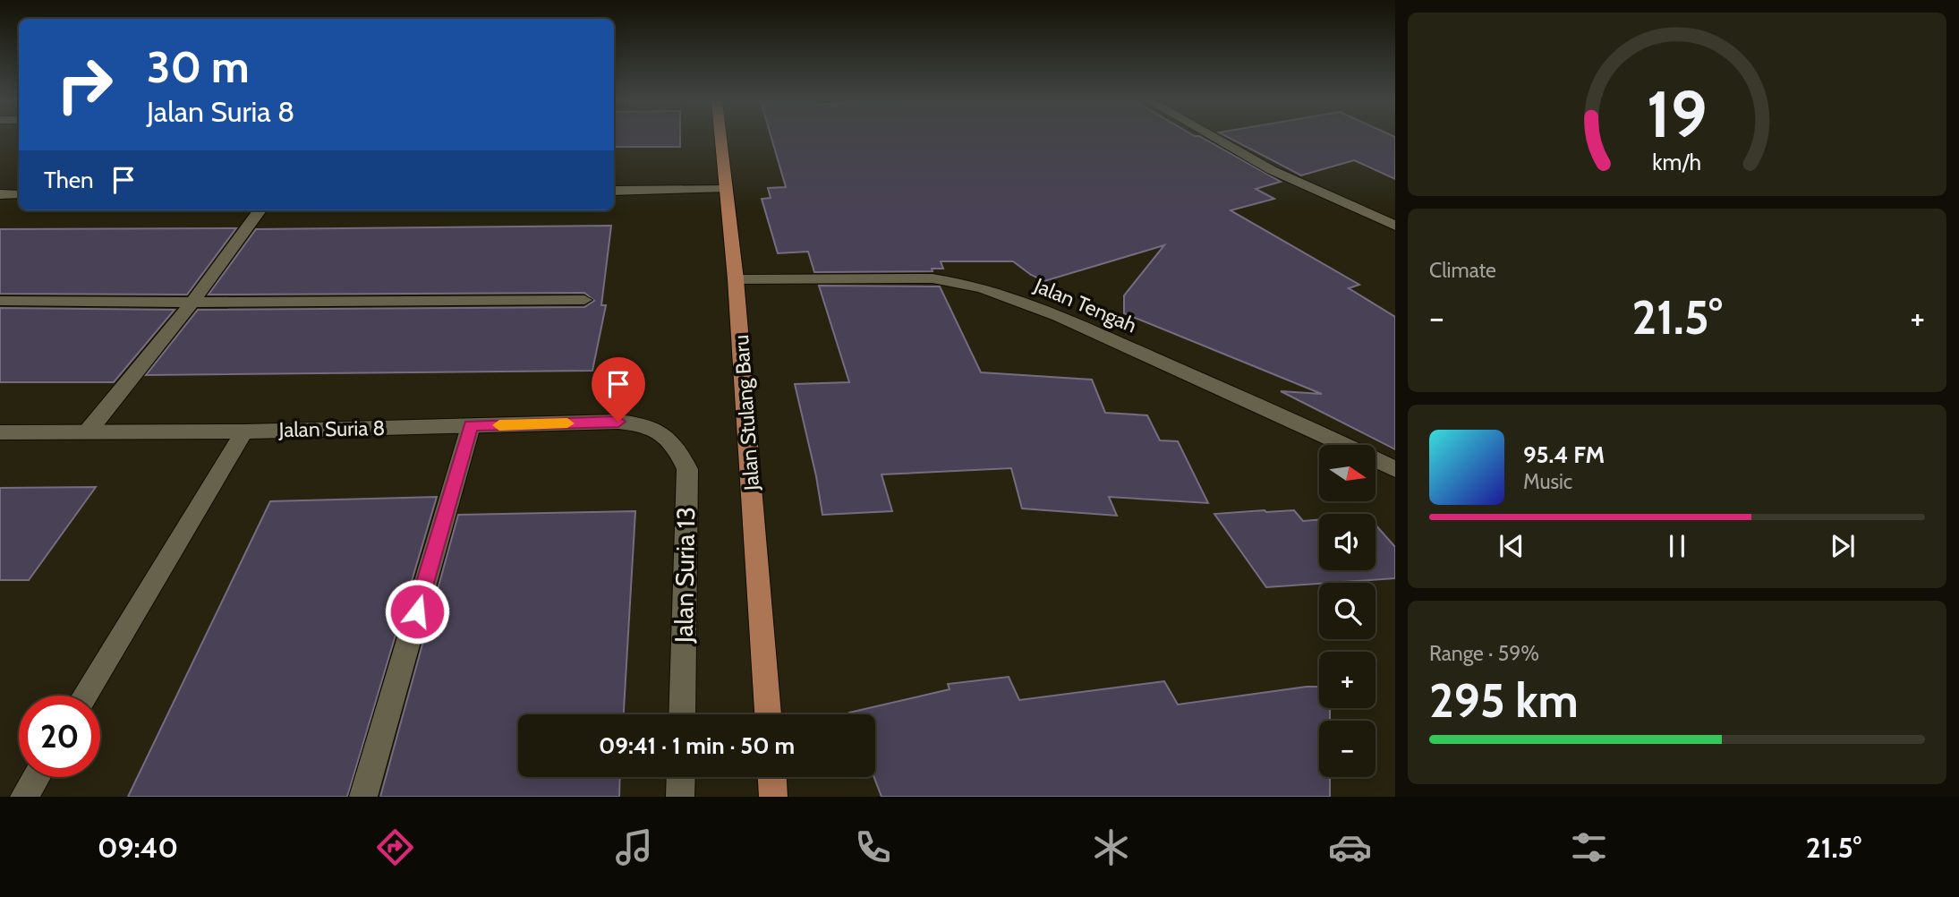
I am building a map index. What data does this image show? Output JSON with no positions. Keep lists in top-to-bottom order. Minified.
{"streets":{"main road":["Jalan Stulang Baru"],"street":["Jalan Tengah","Jalan Suria 8","Jalan Suria 13"]},"crossings":[["Jalan Tengah","Jalan Stulang Baru"],["Jalan Suria 8","Jalan Suria 13"]],"north":"right","page":{"turn":["30 m","Jalan Suria 8"],"then":"Then","tile":["Climate",["Range · 59%","295 km"]],"heat":["−","21.5°","+"],"song":["95.4 FM","Music"],"map_buttons":["+","−"],"limit":"20","trip":"09:41 · 1 min · 50 m","tabs":["09:40","21.5°"],"gauge":["19","km/h"]}}
